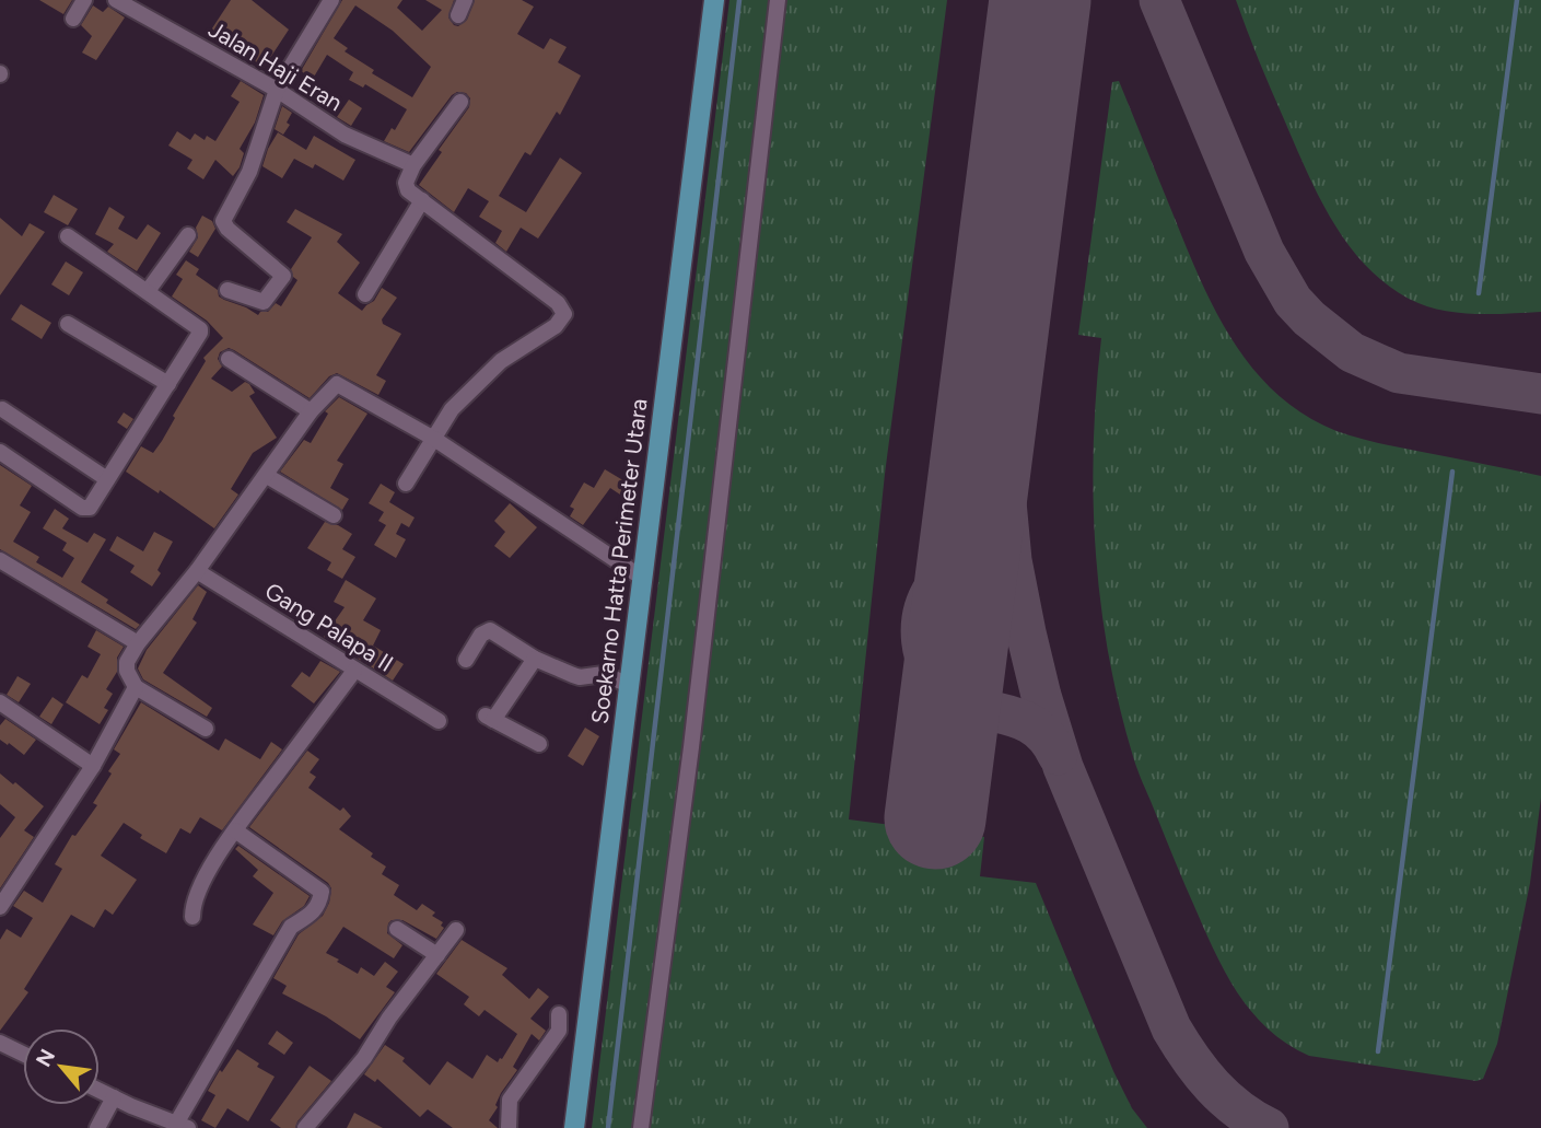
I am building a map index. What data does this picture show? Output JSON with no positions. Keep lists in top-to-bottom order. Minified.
{"streets":{"main road":["Soekarno Hatta Perimeter Utara"],"street":["Jalan Haji Eran","Gang Palapa II"]},"north":"top left"}
